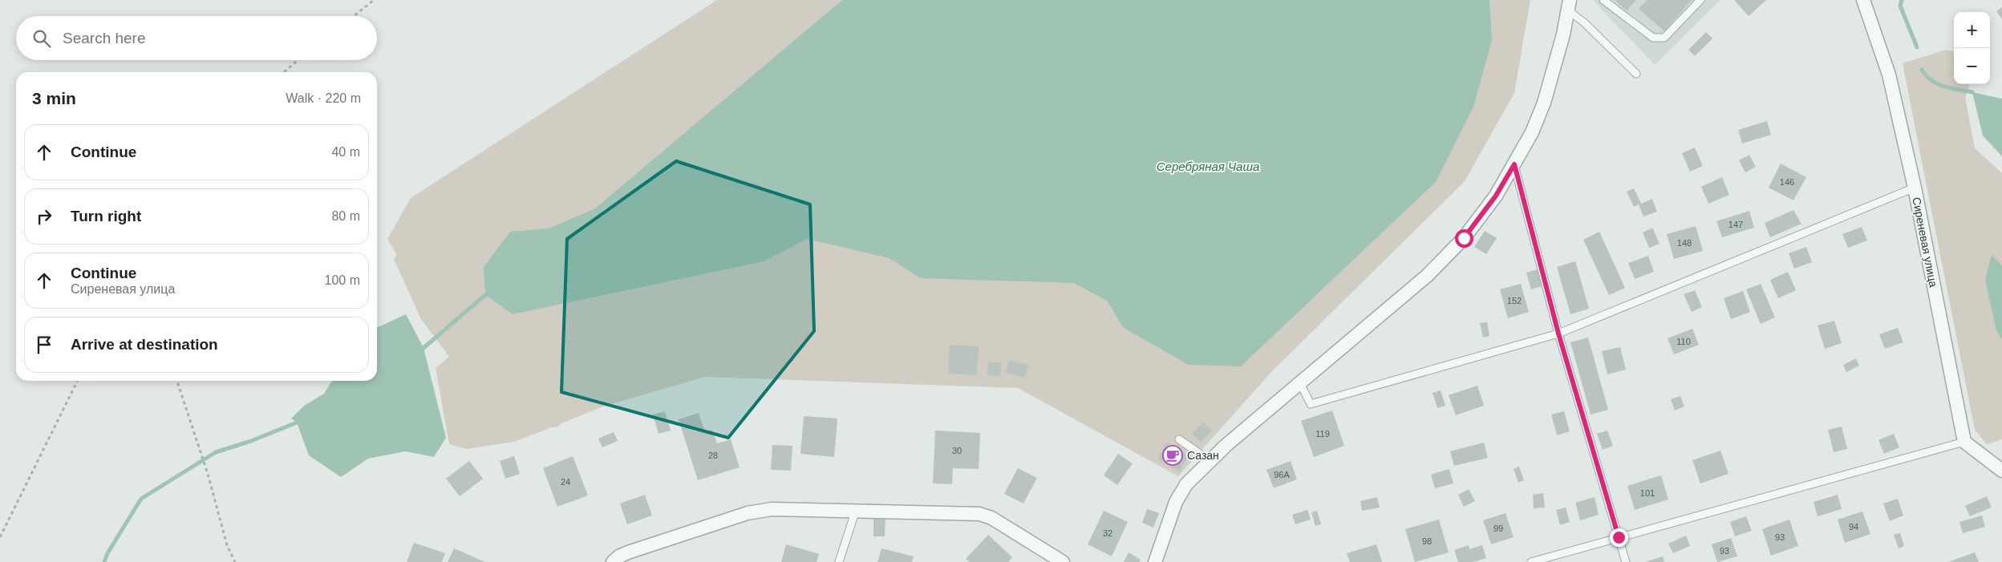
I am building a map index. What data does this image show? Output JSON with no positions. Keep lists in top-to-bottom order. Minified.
{"streets":{"street":["Сиреневая улица"]},"water":["Серебряная Чаша"],"places":{"cafe":["Сазан"]},"house_numbers":["146","147","148","152","110","119","30","28","96А","24","101","94","99","32","93","98","93"],"page":{"map_buttons":["+","−"],"search":"Search here","heading":["3 min","Walk · 220 m"],"list":[["Continue","40 m"],["Turn right","80 m"],["Continue","Сиреневая улица","100 m"],"Arrive at destination"]}}
